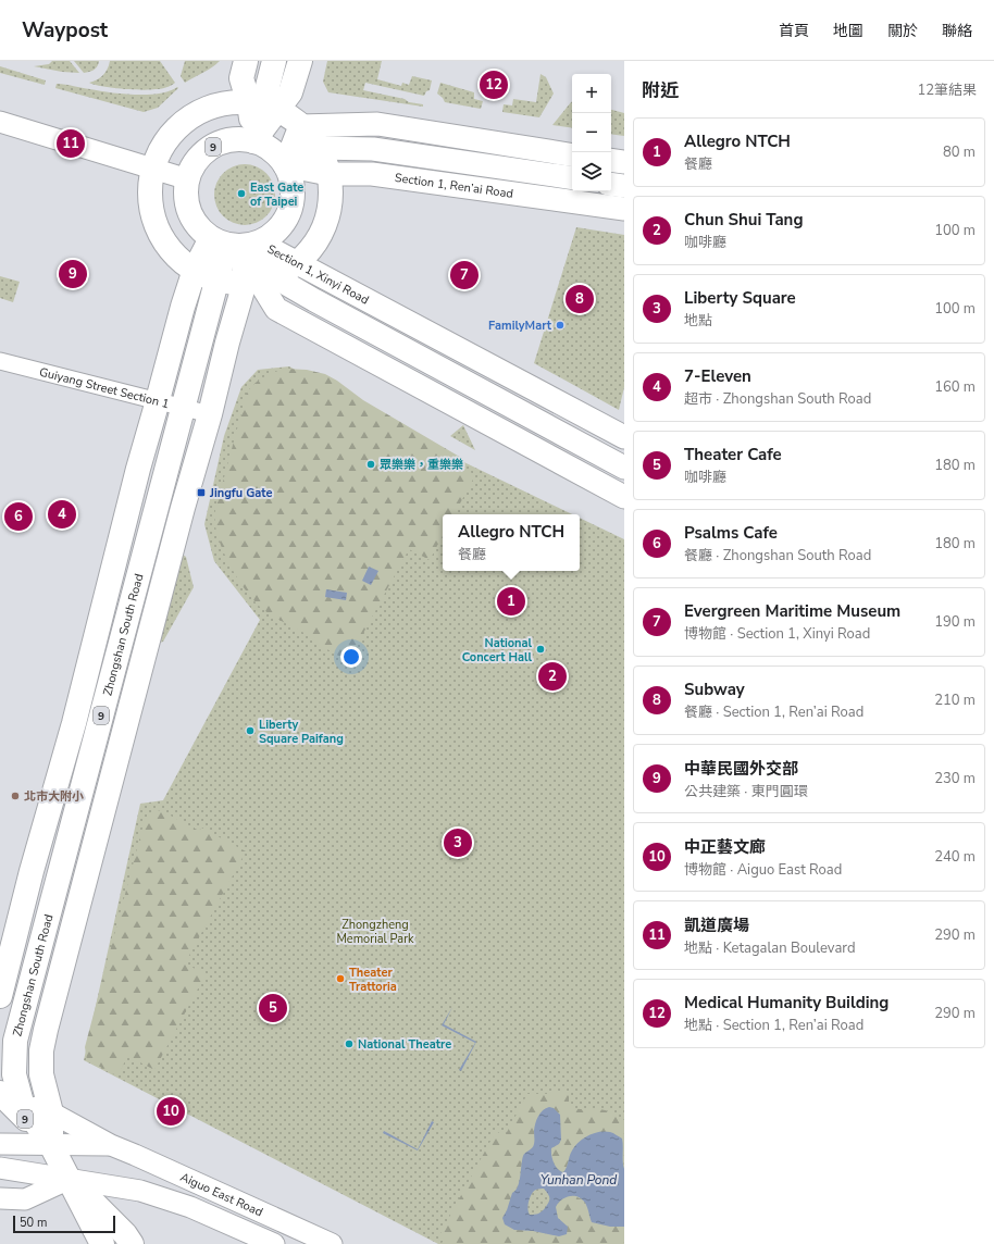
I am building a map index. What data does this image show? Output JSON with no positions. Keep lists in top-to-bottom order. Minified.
{"streets":{"main road":["9","Section 1, Ren’ai Road","Section 1, Xinyi Road","Zhongshan South Road"],"street":["Guiyang Street Section 1","Aiguo East Road"]},"crossings":[["9","Section 1, Ren’ai Road"],["9","Section 1, Xinyi Road"],["9","Zhongshan South Road"],["9","Aiguo East Road"],["Section 1, Ren’ai Road","Section 1, Xinyi Road"],["Section 1, Ren’ai Road","Zhongshan South Road"],["Section 1, Xinyi Road","Zhongshan South Road"],["Guiyang Street Section 1","Zhongshan South Road"],["Zhongshan South Road","Aiguo East Road"]],"water":["Yunhan Pond"],"parks":["Zhongzheng Memorial Park"],"places":{"other":["East Gate of Taipei","FamilyMart","眾樂樂，重樂樂","National Concert Hall","Liberty Square Paifang","北市大附小","Theater Trattoria","National Theatre"],"transit":["Jingfu Gate"]},"scale_bar":"50 m","page":{"header":"Waypost","nav":["首頁","地圖","關於","聯絡"],"heading":["附近","12筆結果"],"pins":["12","11","9","7","8","4","6","1","2","3","5","10"],"map_buttons":["+","−"],"list":[{"mark":"1","name":"Allegro NTCH","note":"餐廳","value":"80 m"},{"mark":"2","name":"Chun Shui Tang","note":"咖啡廳","value":"100 m"},{"mark":"3","name":"Liberty Square","note":"地點","value":"100 m"},{"mark":"4","name":"7-Eleven","note":"超市 · Zhongshan South Road","value":"160 m"},{"mark":"5","name":"Theater Cafe","note":"咖啡廳","value":"180 m"},{"mark":"6","name":"Psalms Cafe","note":"餐廳 · Zhongshan South Road","value":"180 m"},{"mark":"7","name":"Evergreen Maritime Museum","note":"博物館 · Section 1, Xinyi Road","value":"190 m"},{"mark":"8","name":"Subway","note":"餐廳 · Section 1, Ren’ai Road","value":"210 m"},{"mark":"9","name":"中華民國外交部","note":"公共建築 · 東門圓環","value":"230 m"},{"mark":"10","name":"中正藝文廊","note":"博物館 · Aiguo East Road","value":"240 m"},{"mark":"11","name":"凱道廣場","note":"地點 · Ketagalan Boulevard","value":"290 m"},{"mark":"12","name":"Medical Humanity Building","note":"地點 · Section 1, Ren’ai Road","value":"290 m"}],"popup":["Allegro NTCH","餐廳"],"scale":"50 m"}}
